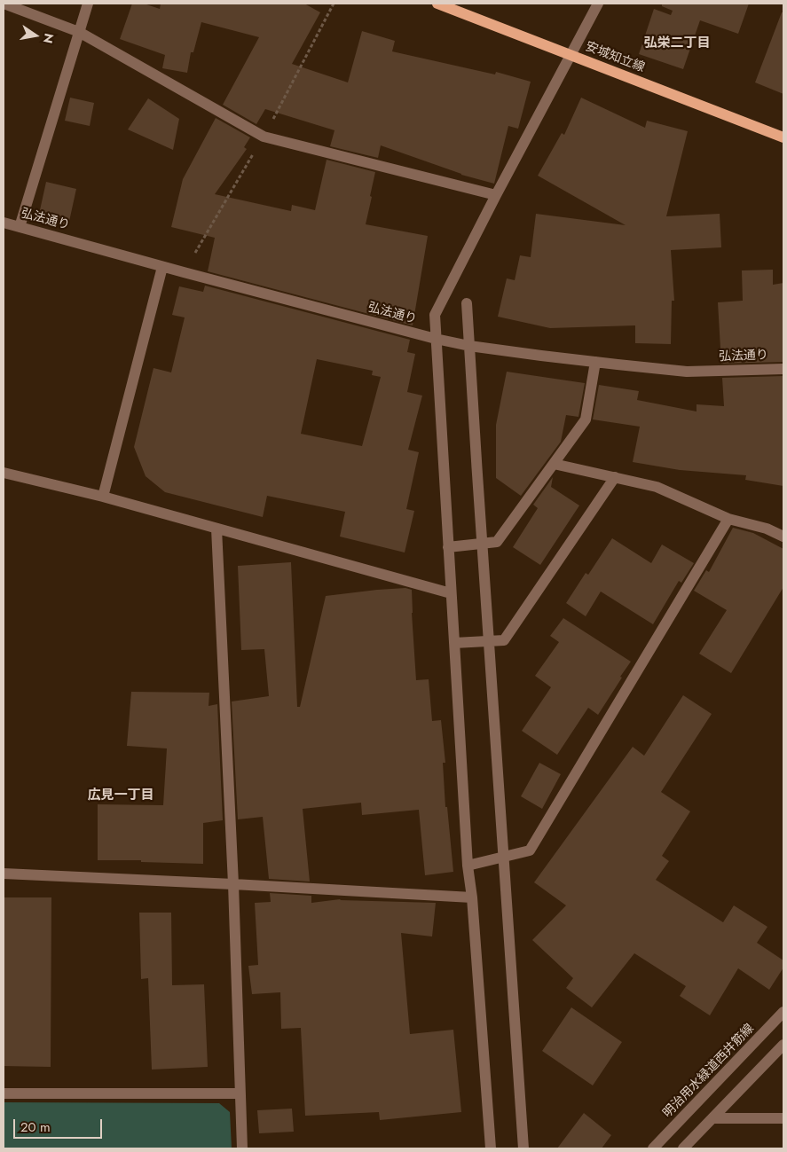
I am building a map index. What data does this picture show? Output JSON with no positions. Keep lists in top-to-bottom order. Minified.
{"streets":{"main road":["安城知立線"],"street":["弘法通り","明治用水緑道西井筋線"]},"districts":["弘栄二丁目","広見一丁目"],"scale_bar":"20 m","north":"right"}
